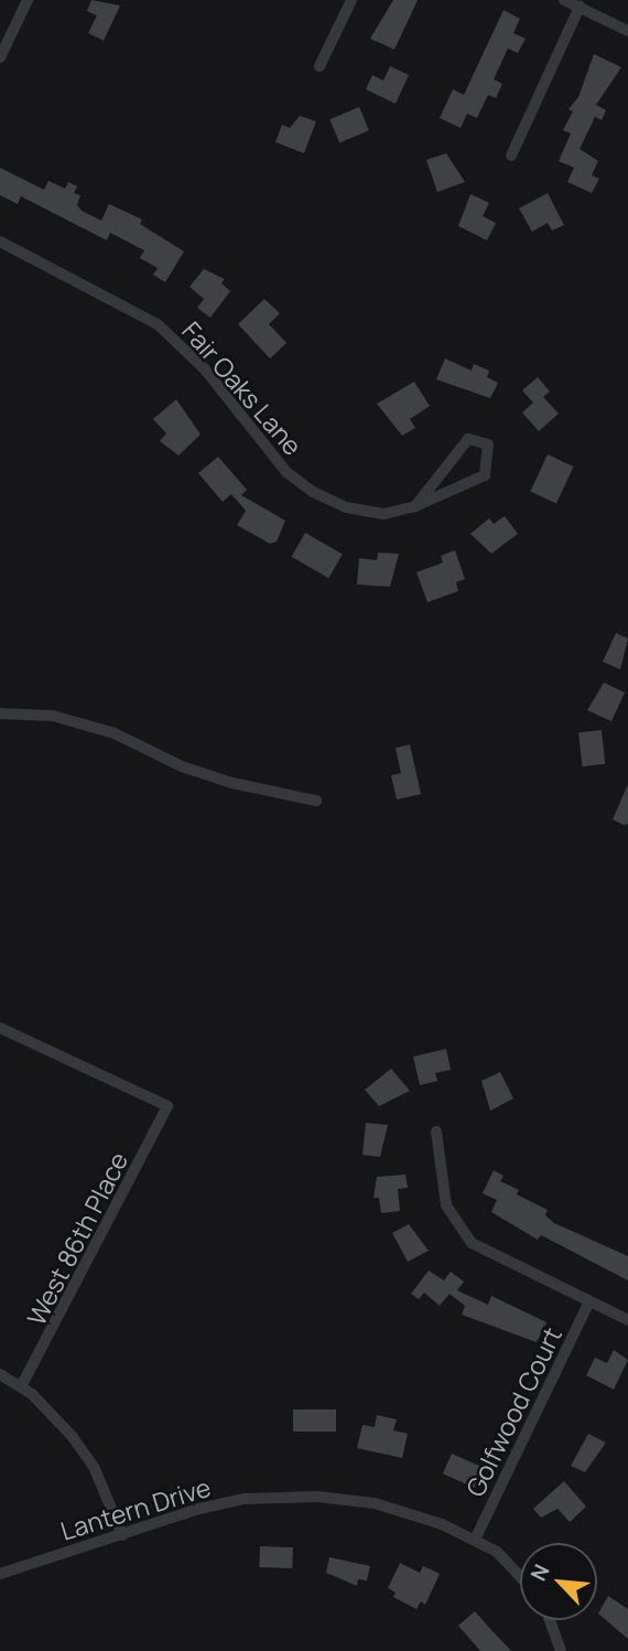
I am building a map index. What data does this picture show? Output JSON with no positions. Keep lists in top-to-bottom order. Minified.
{"streets":{"street":["Fair Oaks Lane","West 86th Place","Golfwood Court","Lantern Drive"]},"crossings":[["Golfwood Court","Lantern Drive"]],"north":"top left"}
